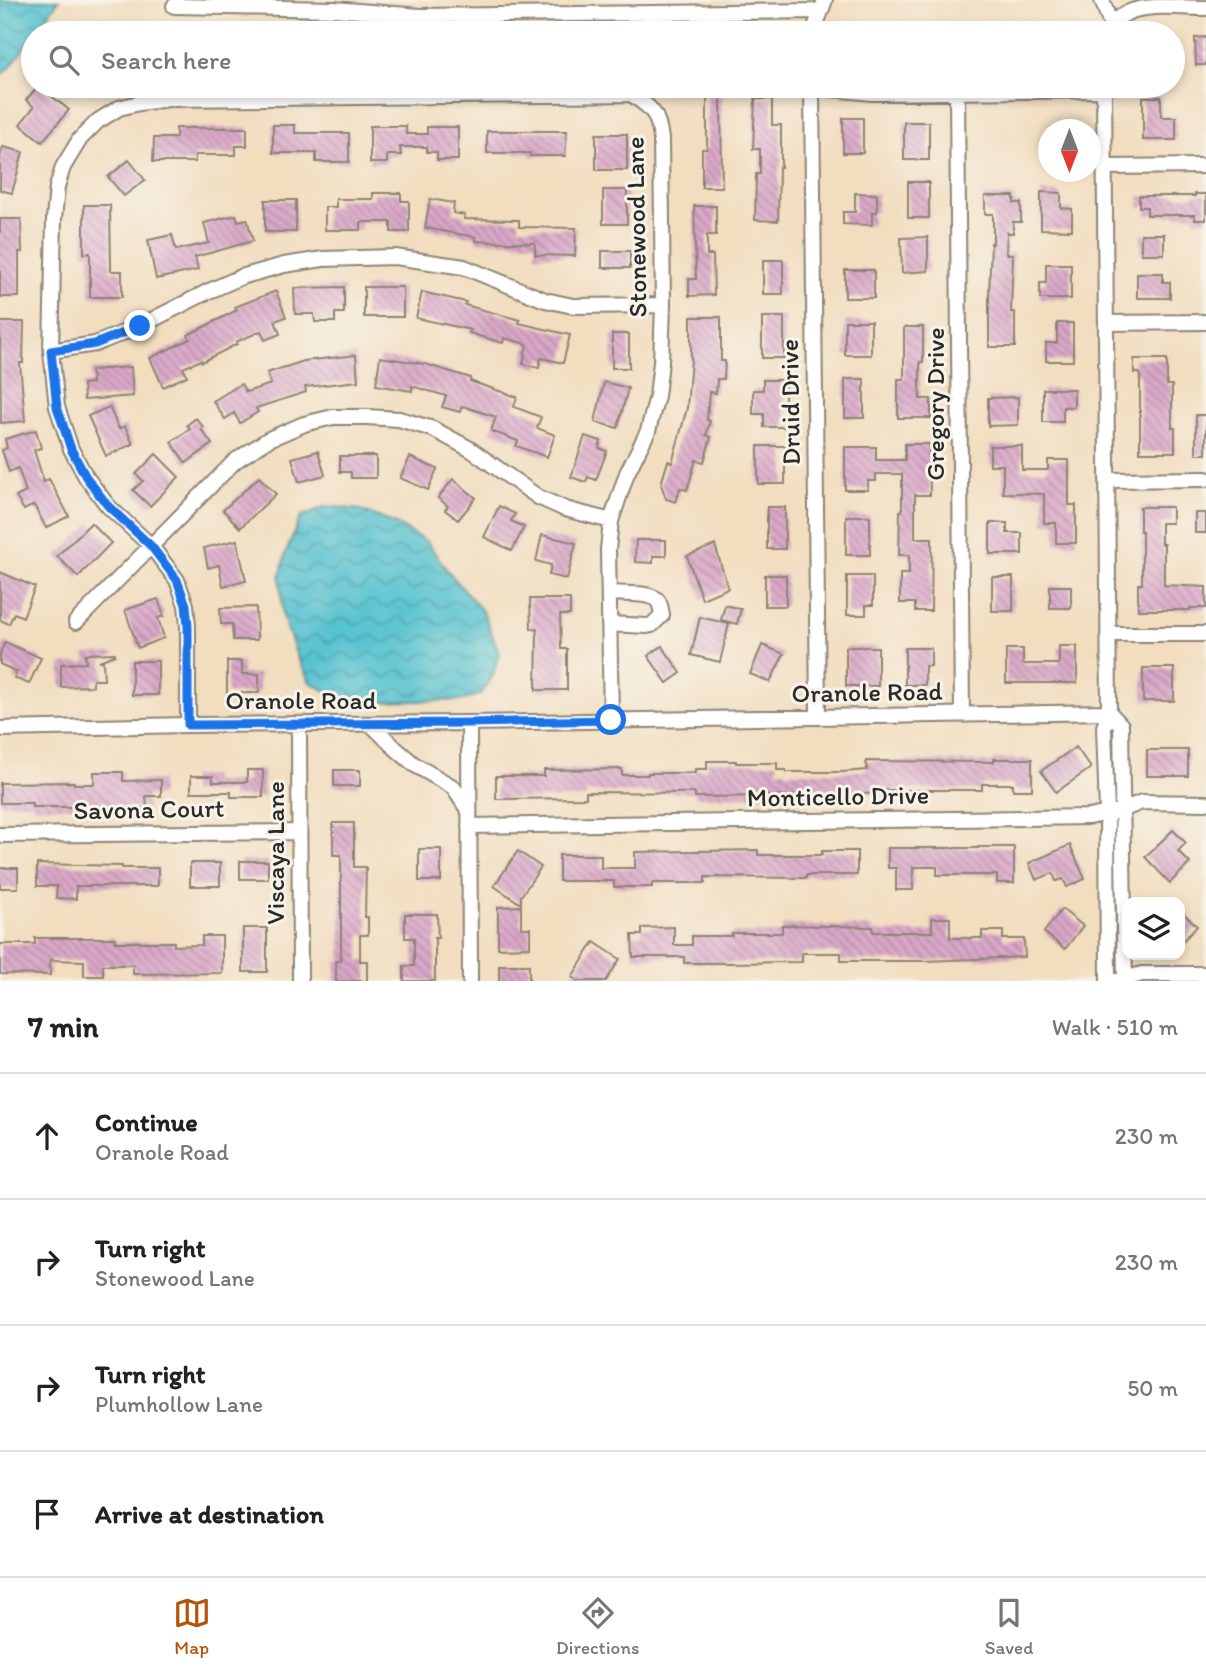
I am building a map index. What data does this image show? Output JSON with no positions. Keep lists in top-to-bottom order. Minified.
{"streets":{"street":["Stonewood Lane","Druid Drive","Gregory Drive","Oranole Road","Monticello Drive","Savona Court","Viscaya Lane"]},"crossings":[["Stonewood Lane","Oranole Road"],["Druid Drive","Oranole Road"],["Gregory Drive","Oranole Road"],["Oranole Road","Viscaya Lane"],["Savona Court","Viscaya Lane"]],"north":"bottom","page":{"search":"Search here","heading":["7 min","Walk · 510 m"],"list":[["Continue","Oranole Road","230 m"],["Turn right","Stonewood Lane","230 m"],["Turn right","Plumhollow Lane","50 m"],"Arrive at destination"],"nav":["Map","Directions","Saved"]}}
